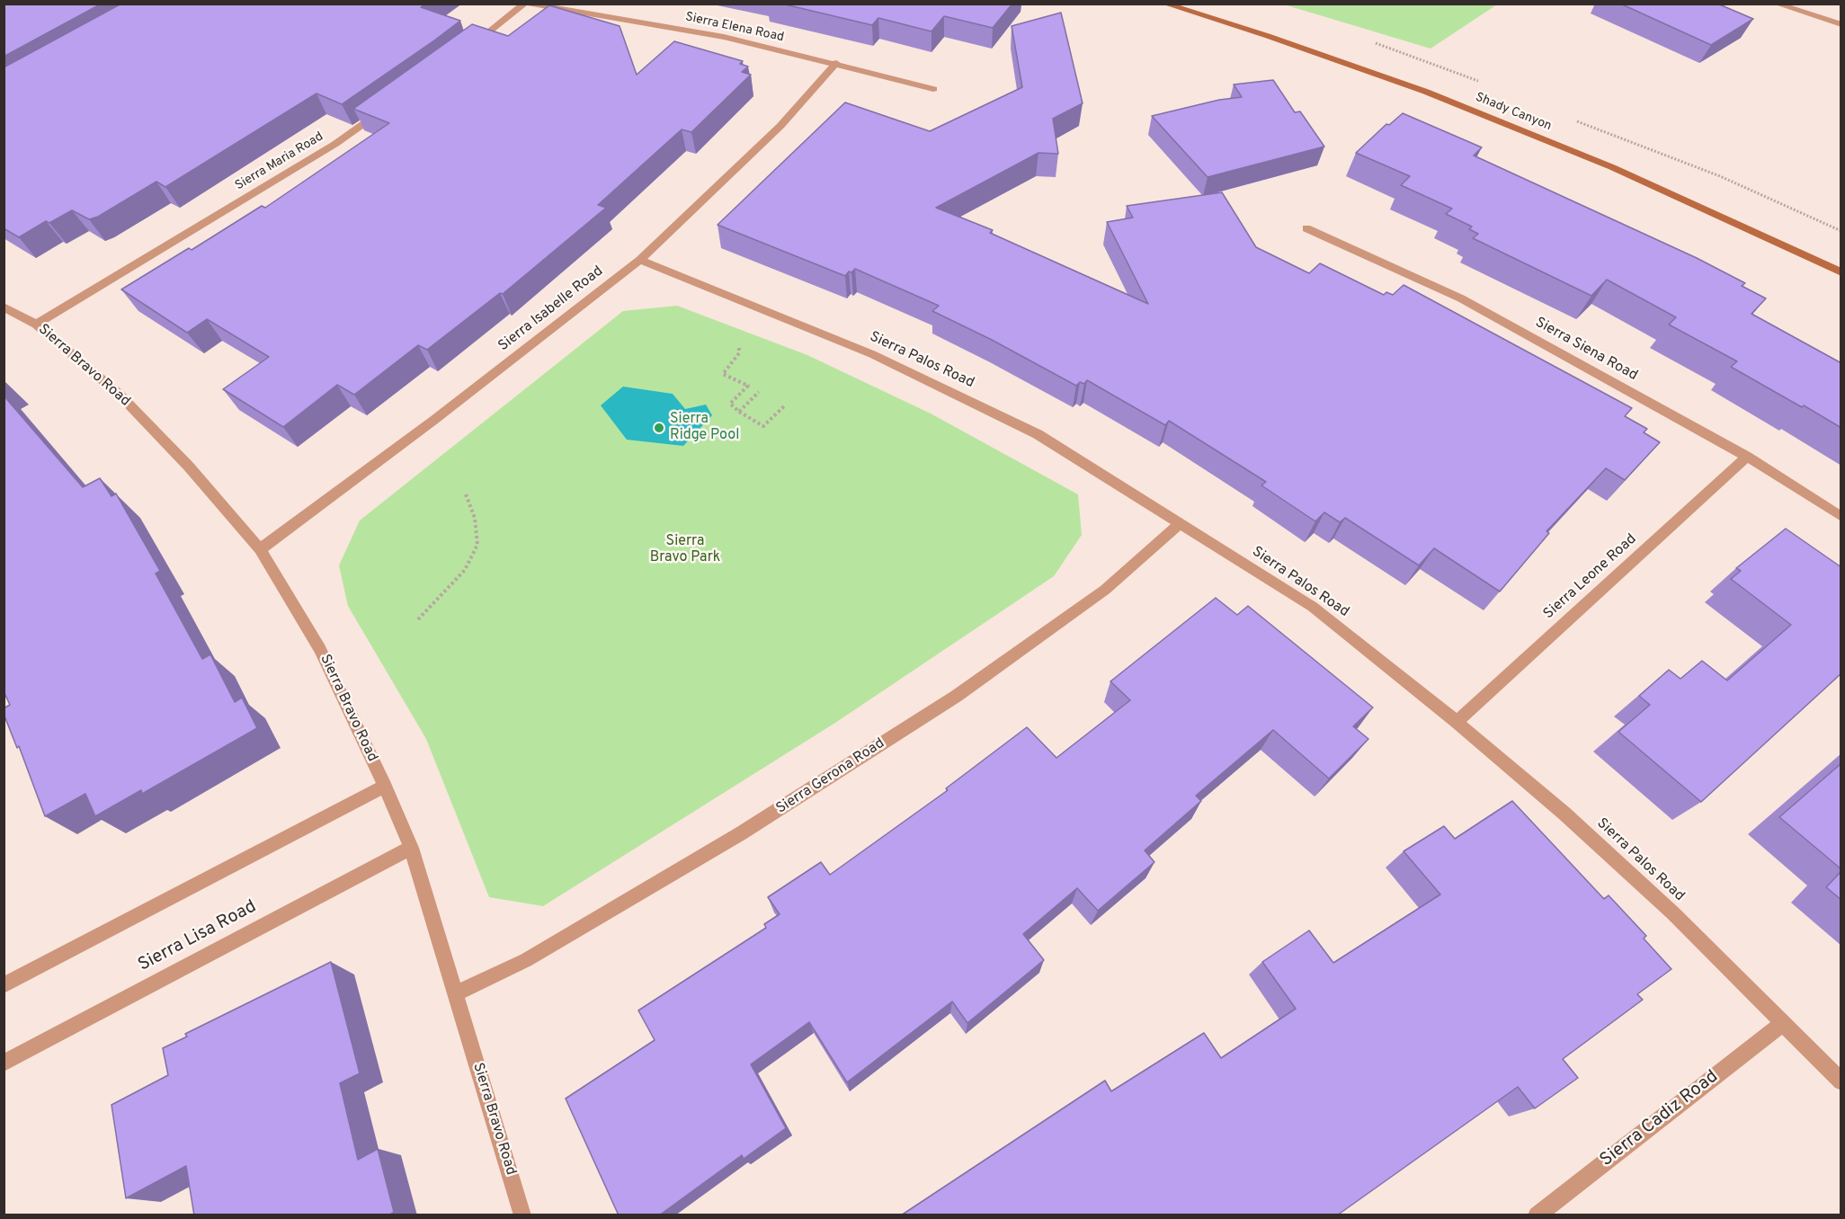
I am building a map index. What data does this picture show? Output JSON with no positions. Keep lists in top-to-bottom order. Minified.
{"streets":{"main road":["Shady Canyon"],"street":["Sierra Elena Road","Sierra Maria Road","Sierra Isabelle Road","Sierra Siena Road","Sierra Palos Road","Sierra Bravo Road","Sierra Leone Road","Sierra Gerona Road","Sierra Lisa Road","Sierra Cadiz Road"]},"crossings":[["Sierra Elena Road","Sierra Isabelle Road"],["Sierra Maria Road","Sierra Bravo Road"],["Sierra Isabelle Road","Sierra Palos Road"],["Sierra Isabelle Road","Sierra Bravo Road"],["Sierra Siena Road","Sierra Leone Road"],["Sierra Palos Road","Sierra Leone Road"],["Sierra Palos Road","Sierra Gerona Road"],["Sierra Palos Road","Sierra Cadiz Road"],["Sierra Bravo Road","Sierra Gerona Road"],["Sierra Bravo Road","Sierra Lisa Road"]],"parks":["Sierra Bravo Park"],"places":["Sierra Ridge Pool"]}
